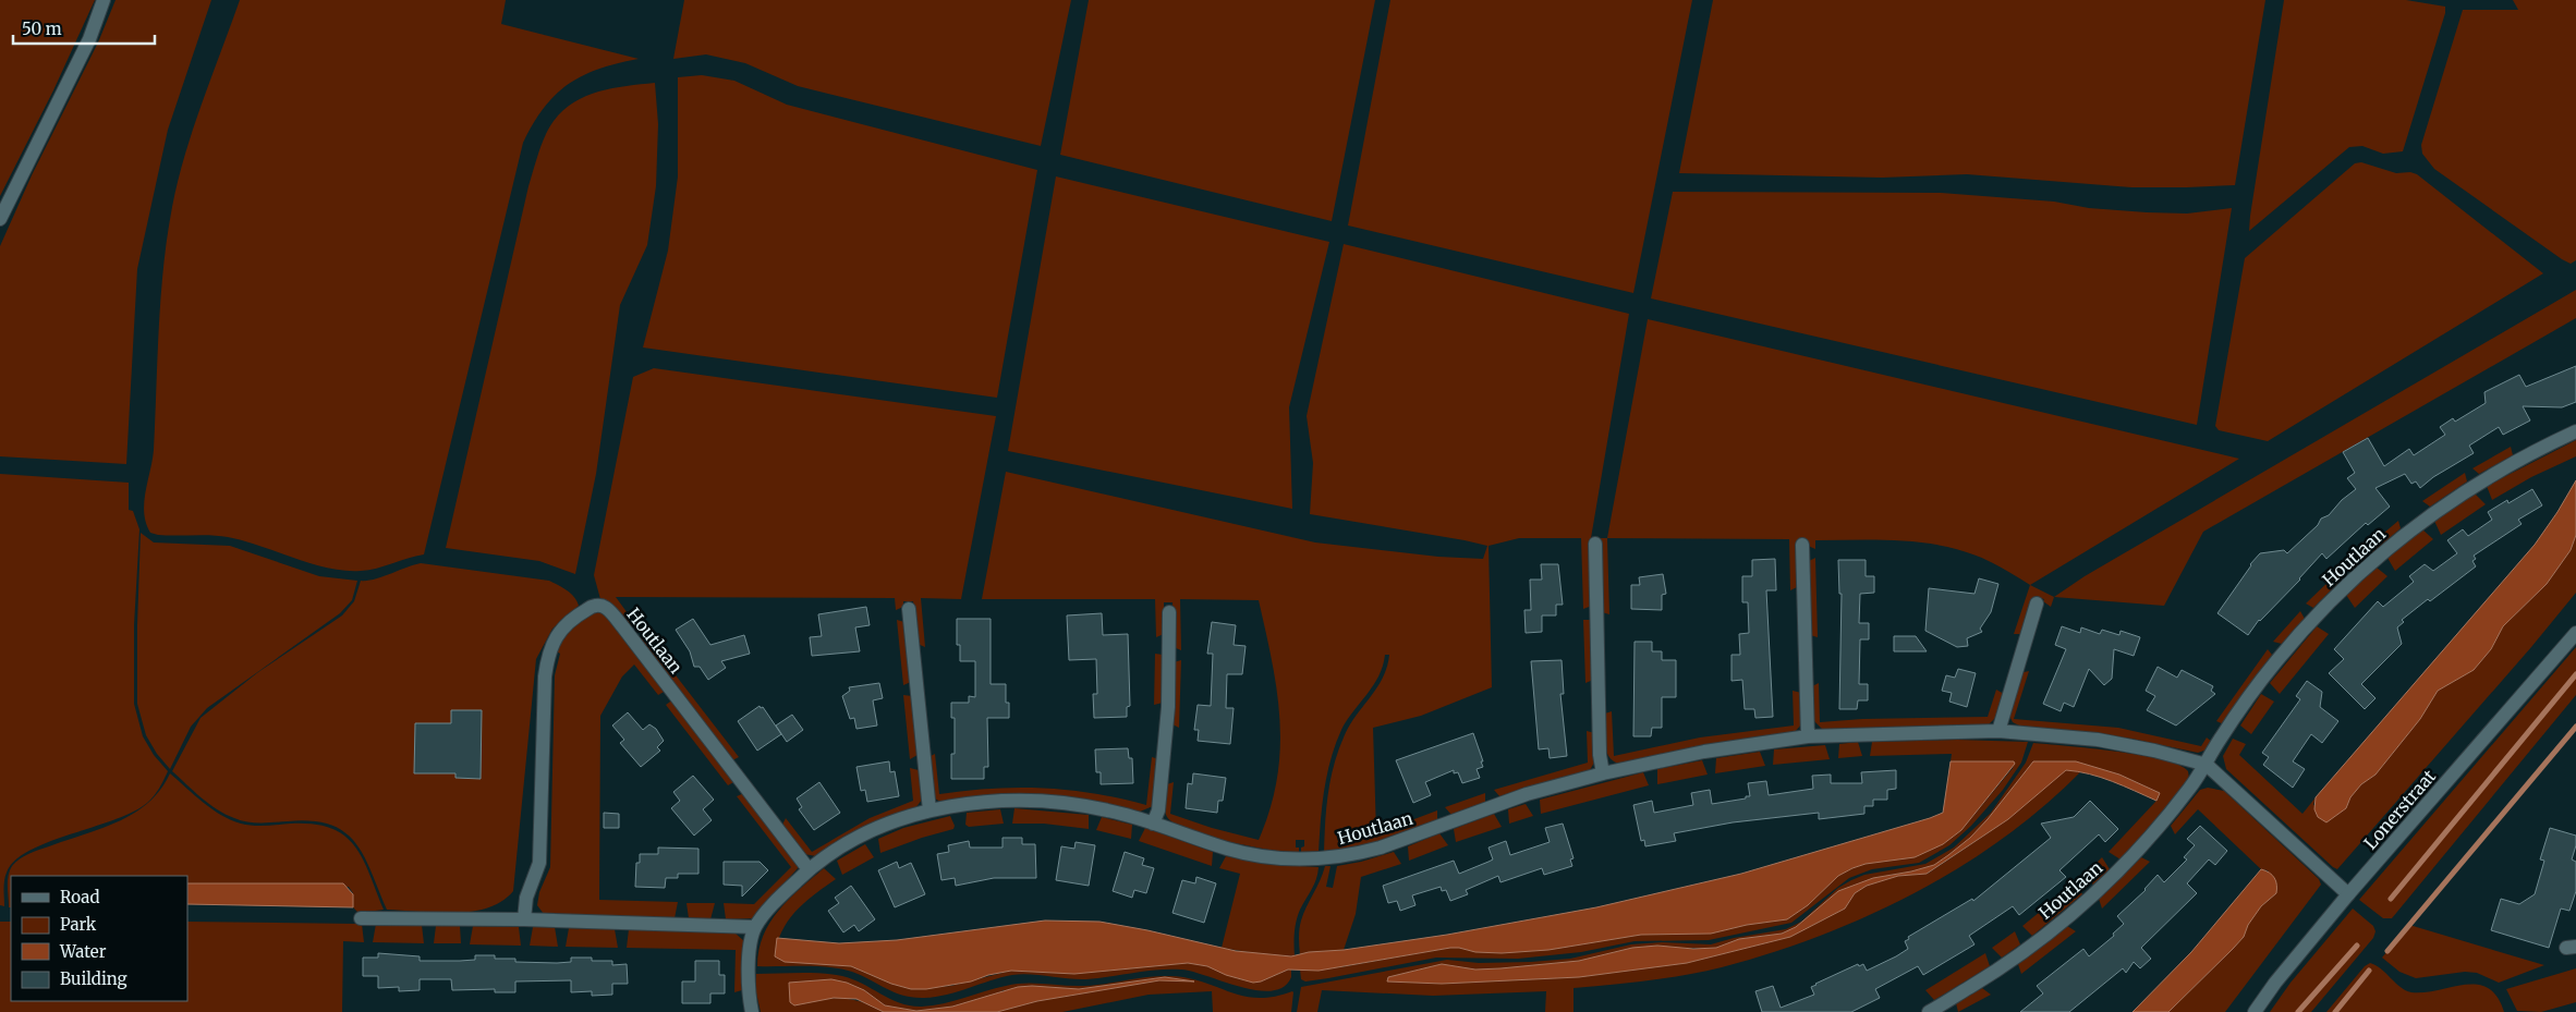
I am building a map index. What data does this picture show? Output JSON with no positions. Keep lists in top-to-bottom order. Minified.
{"streets":{"street":["Houtlaan","Lonerstraat"]},"crossings":[["Houtlaan","Lonerstraat"]],"legend":["Road","Park","Water","Building"],"scale_bar":"50 m"}
